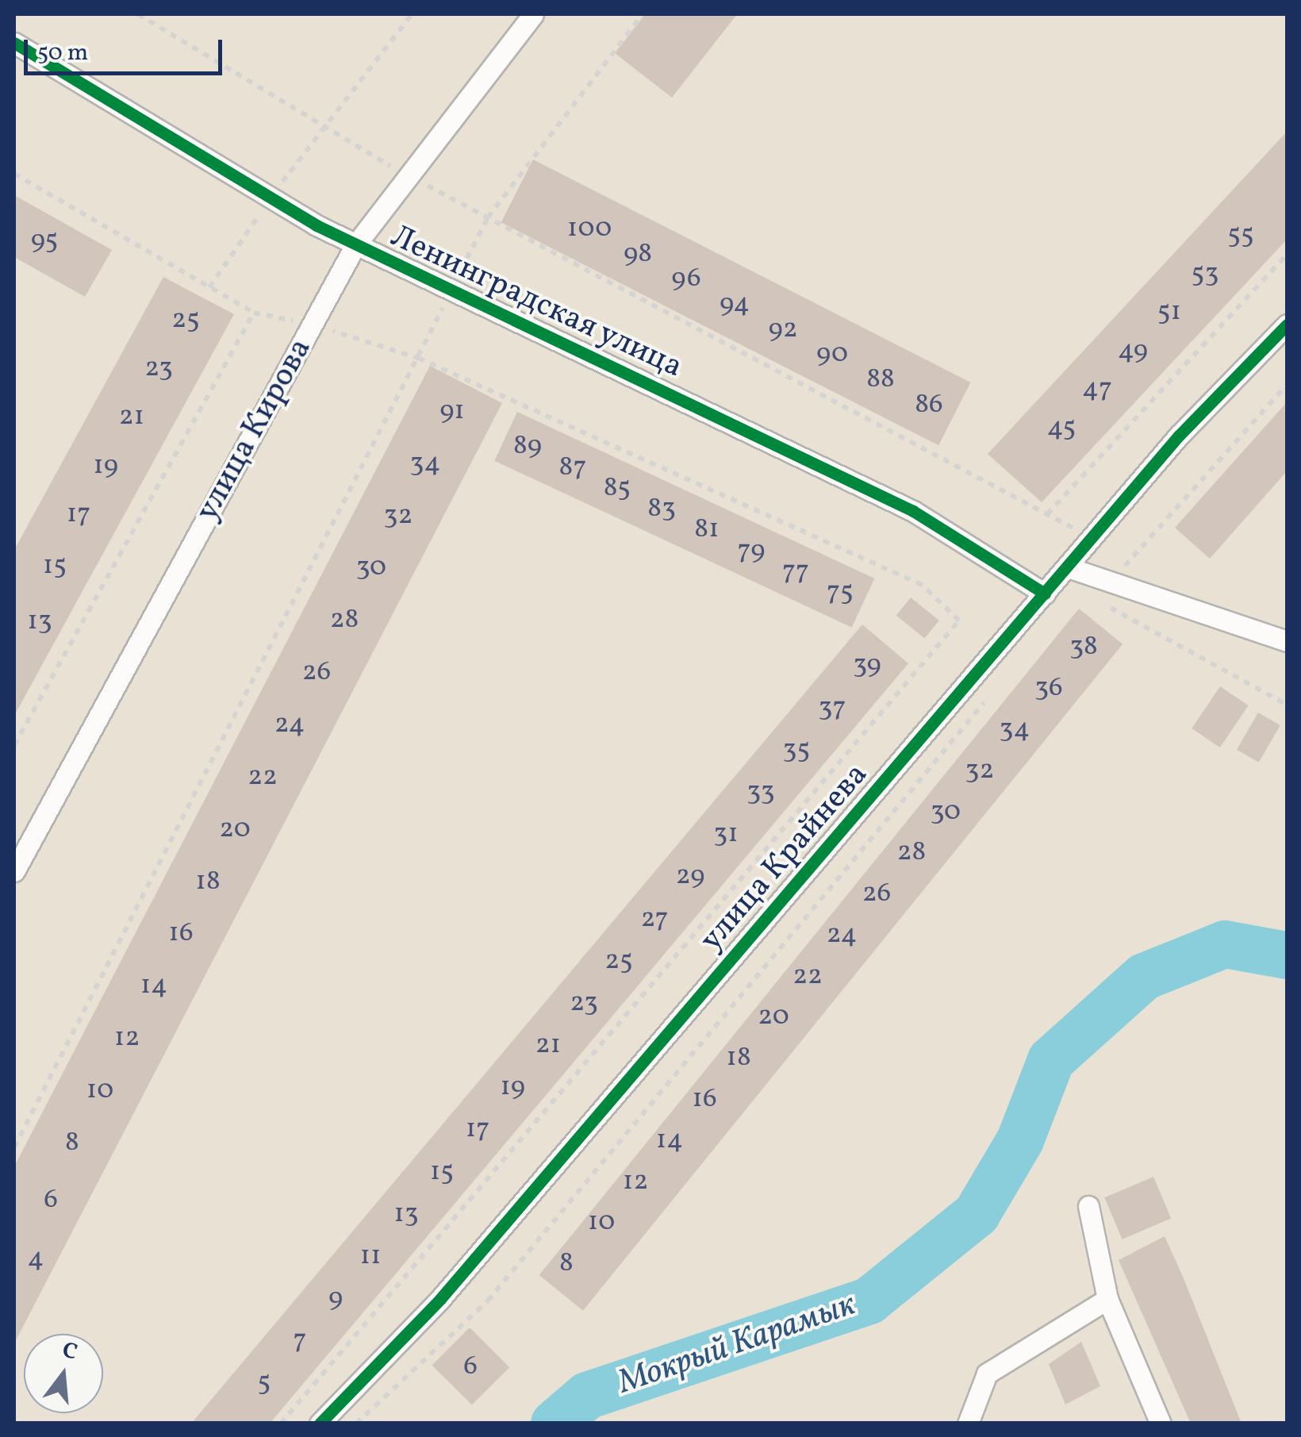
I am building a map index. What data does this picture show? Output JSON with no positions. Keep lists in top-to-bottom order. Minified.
{"streets":{"street":["Ленинградская улица","улица Кирова","улица Крайнева"]},"crossings":[["Ленинградская улица","улица Кирова"],["Ленинградская улица","улица Крайнева"]],"water":["Мокрый Карамык"],"house_numbers":["100","55","95","98","53","96","94","51","25","92","49","90","23","88","47","86","91","21","45","89","34","19","87","85","83","17","32","81","79","15","30","77","75","28","13","38","39","26","36","37","24","34","35","32","22","33","30","20","31","28","29","18","26","27","16","24","25","22","14","23","20","12","21","18","19","10","16","17","14","8","15","12","6","13","10","11","4","8","9","7","6","5"],"scale_bar":"50 m","north":"top"}
